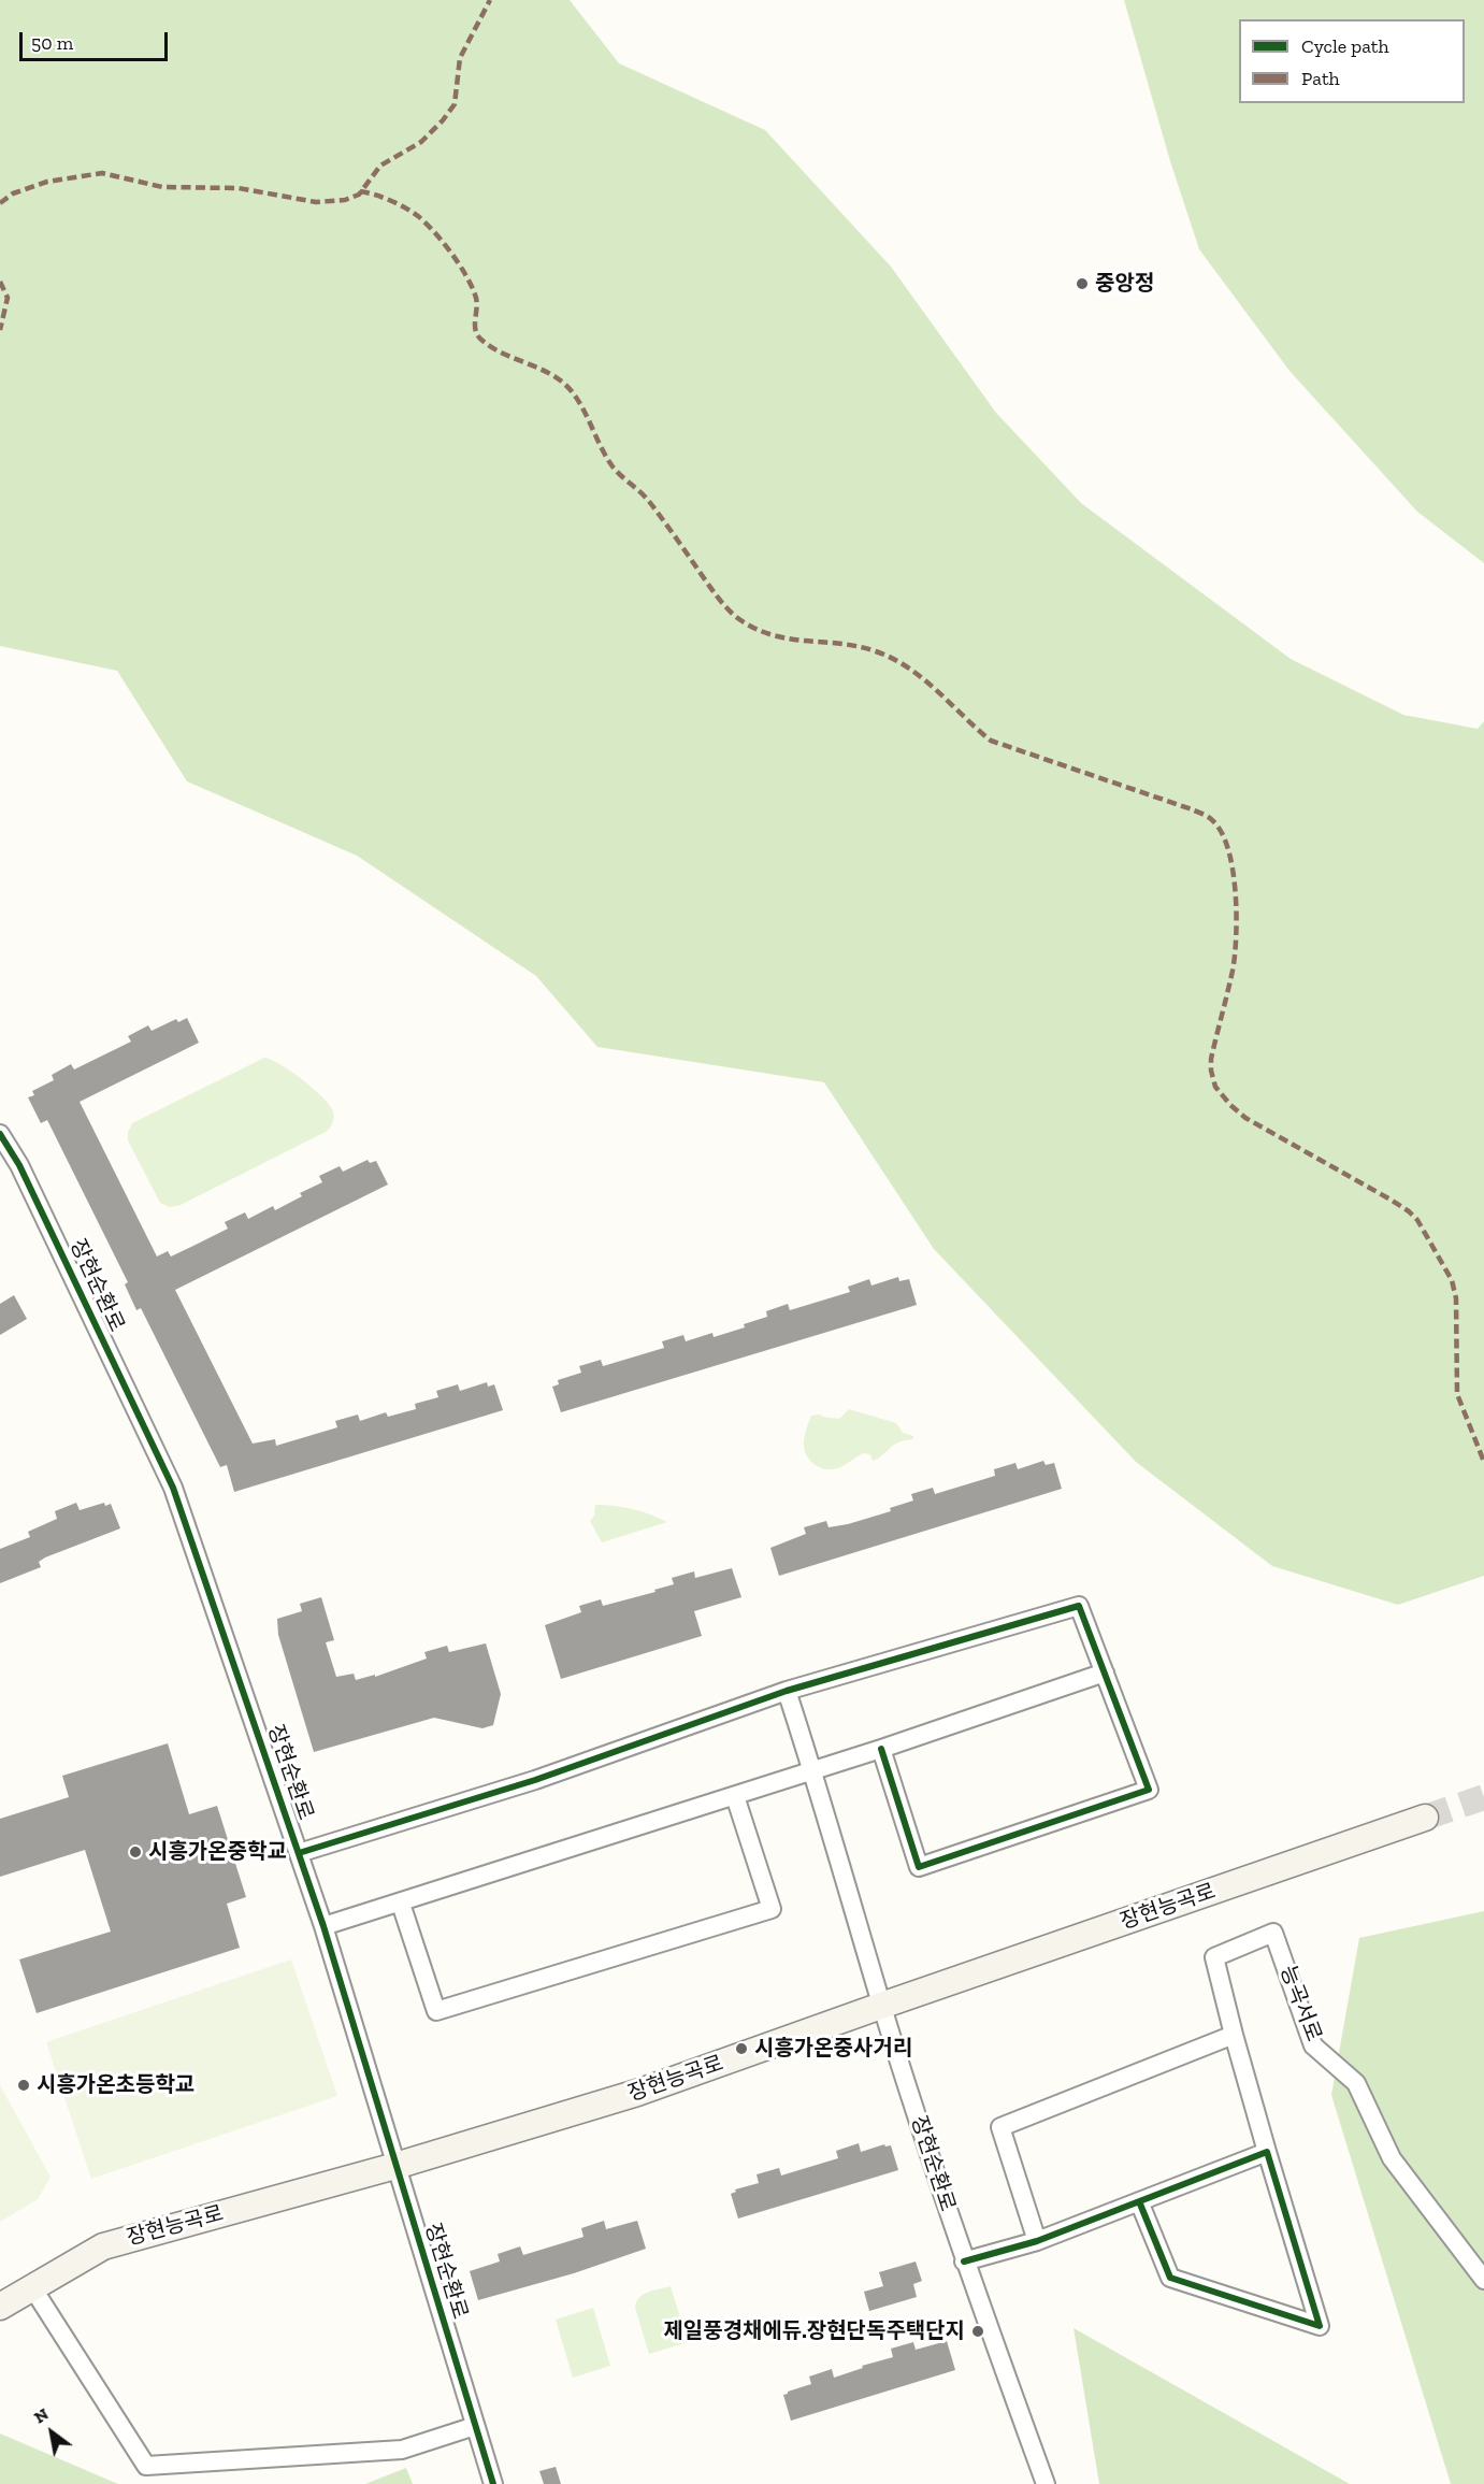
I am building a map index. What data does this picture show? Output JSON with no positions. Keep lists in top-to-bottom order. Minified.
{"streets":{"main road":["장현능곡로"],"street":["장현순환로","능곡서로"]},"crossings":[["장현순환로","장현능곡로"]],"places":["중앙정","시흥가온중학교","시흥가온중사거리","시흥가온초등학교","제일풍경채에듀.장현단독주택단지"],"legend":["Cycle path","Path"],"scale_bar":"50 m","north":"top left"}
